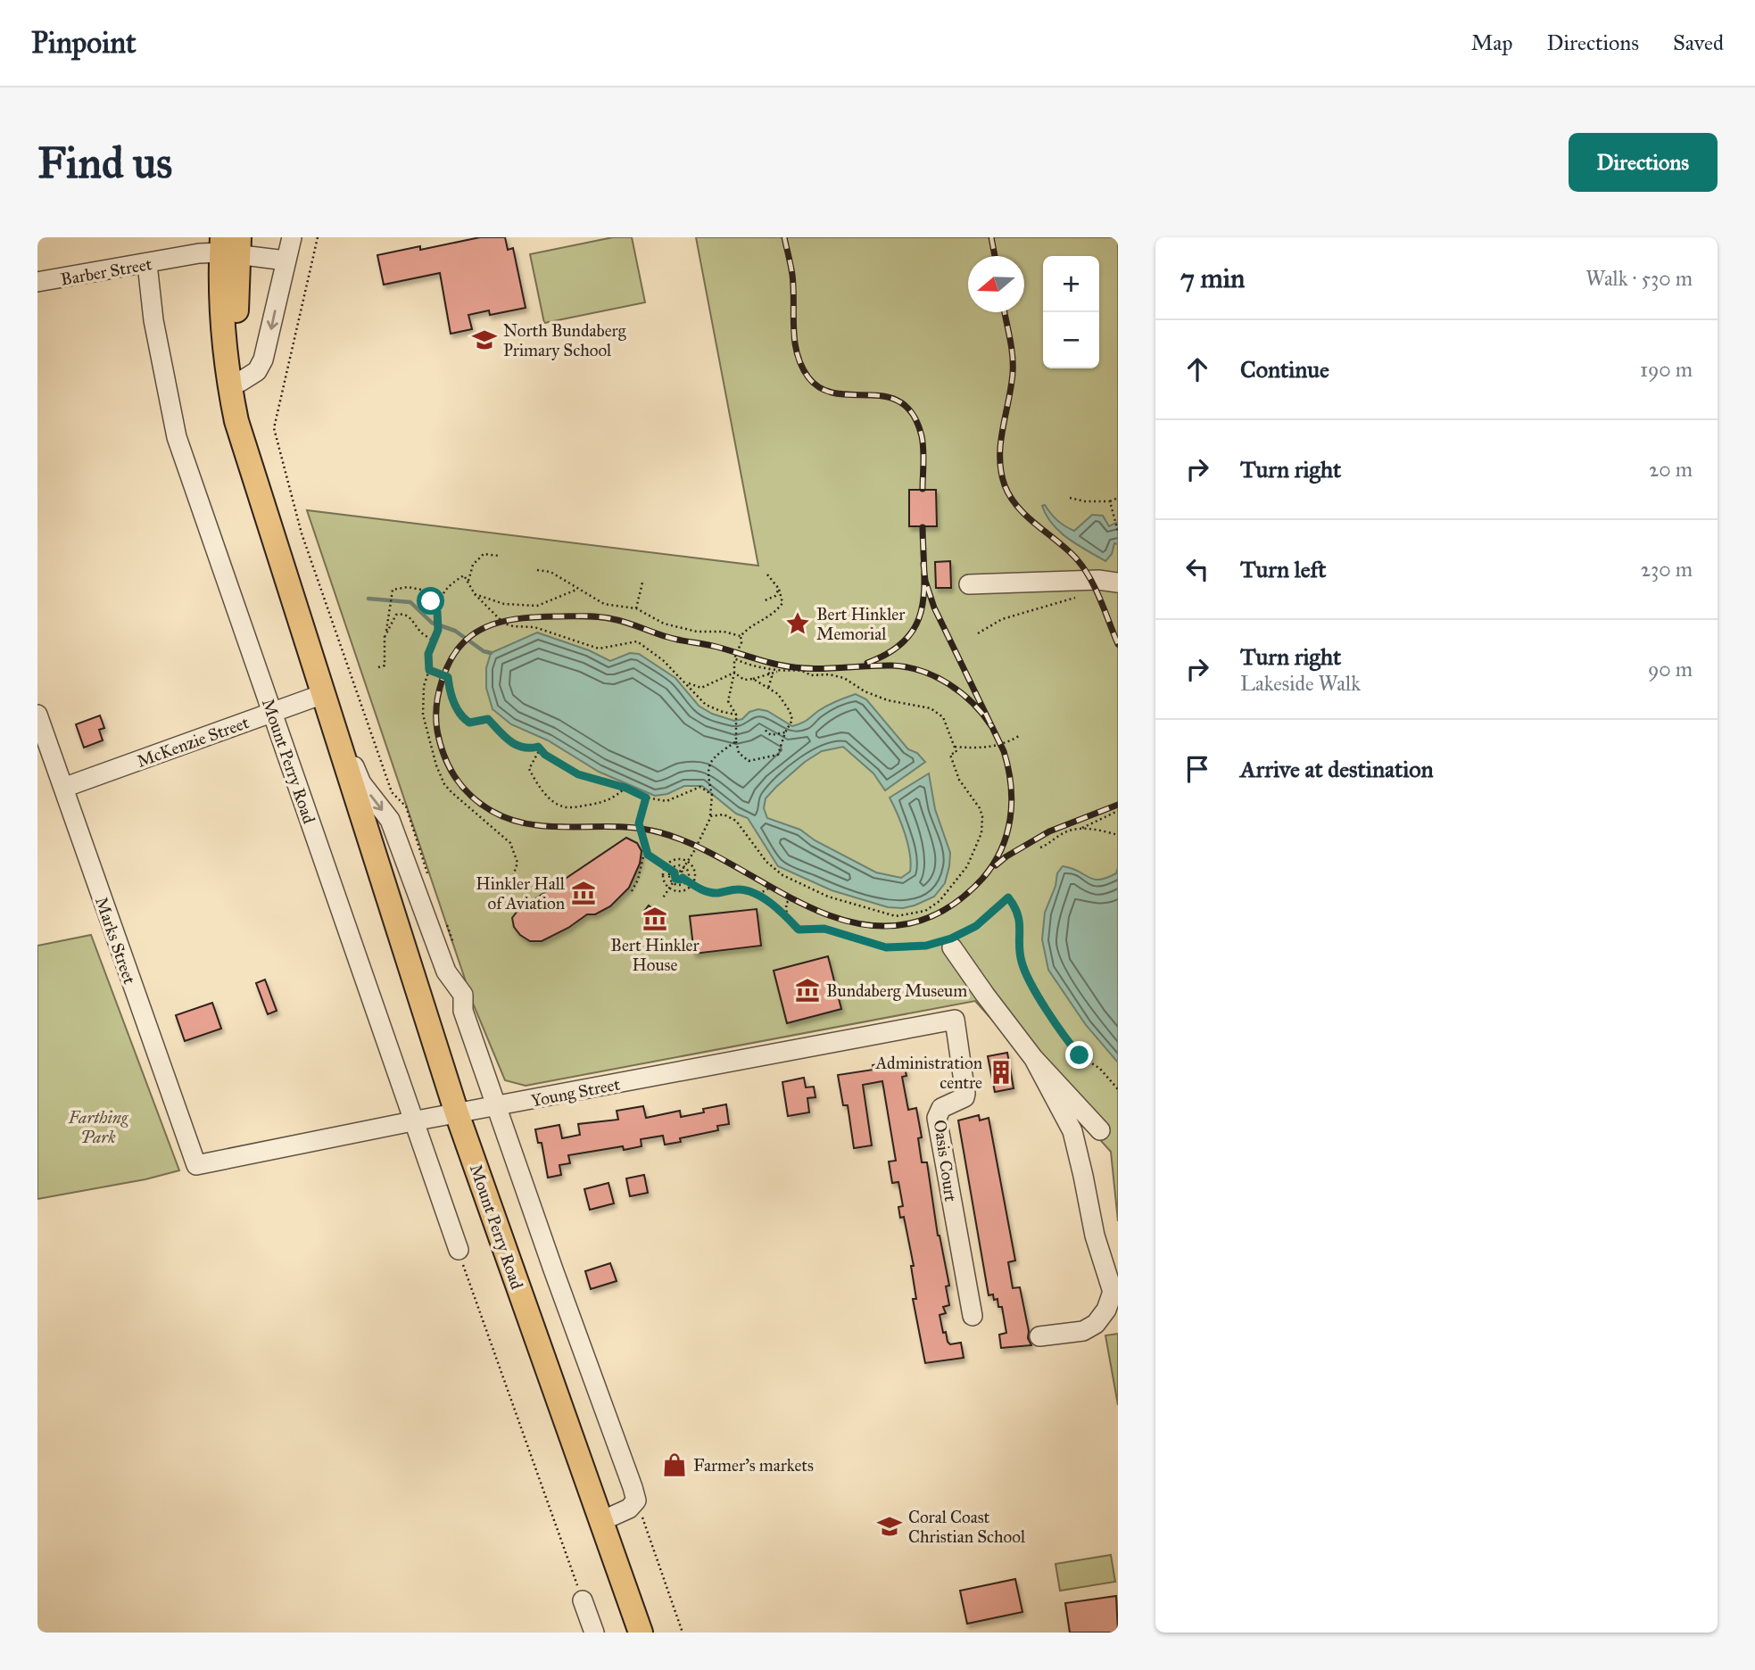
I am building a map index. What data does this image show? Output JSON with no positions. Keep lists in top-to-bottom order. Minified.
{"streets":{"main road":["Mount Perry Road"],"street":["Barber Street","McKenzie Street","Marks Street","Young Street","Oasis Court"]},"crossings":[["Barber Street","Mount Perry Road"],["McKenzie Street","Mount Perry Road"],["McKenzie Street","Marks Street"],["Mount Perry Road","Young Street"],["Marks Street","Young Street"],["Young Street","Oasis Court"]],"parks":["Farthing Park"],"places":{"school or university":["North Bundaberg Primary School","Coral Coast Christian School"],"place":["Bert Hinkler Memorial"],"museum":["Hinkler Hall of Aviation","Bert Hinkler House","Bundaberg Museum"],"building":["Administration centre"],"shop":["Farmer's markets"]},"north":"left","page":{"header":"Pinpoint","nav":["Map","Directions","Saved"],"buttons":"Directions","title":"Find us","heading":["7 min","Walk · 530 m"],"map_buttons":["+","−"],"list":[["Continue","190 m"],["Turn right","20 m"],["Turn left","230 m"],["Turn right","Lakeside Walk","90 m"],"Arrive at destination"]}}
